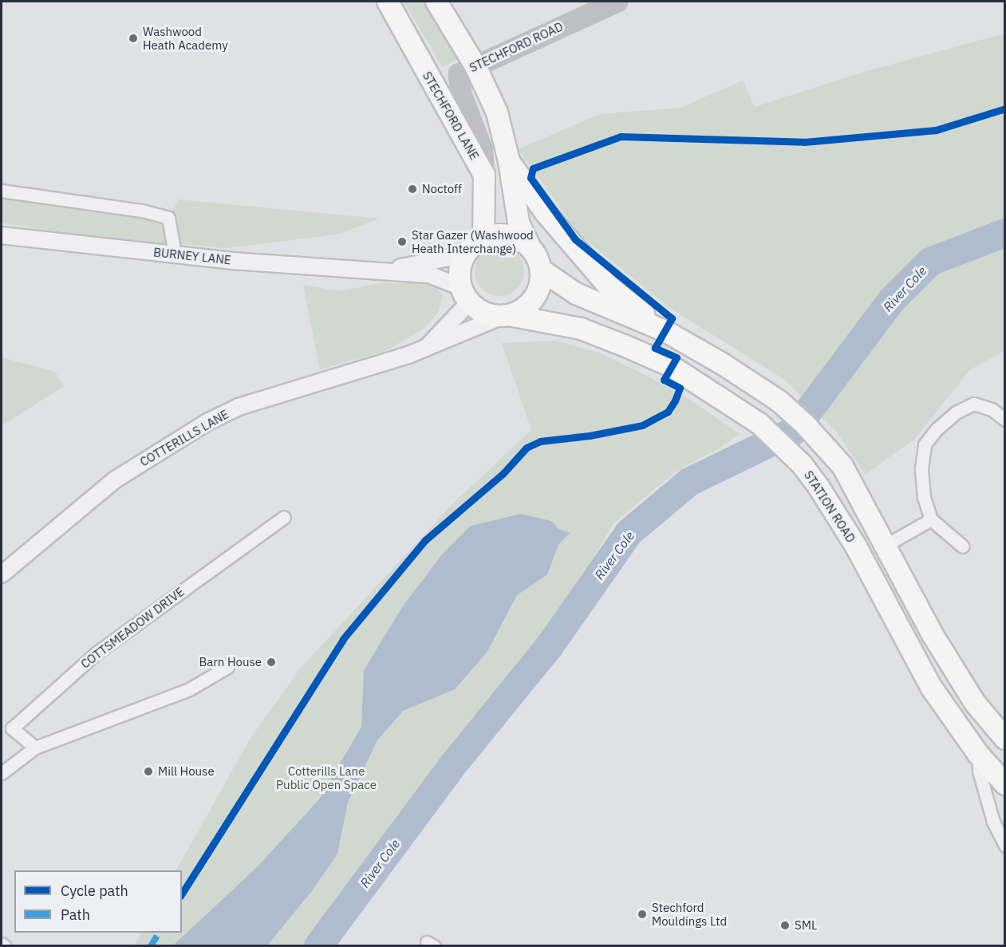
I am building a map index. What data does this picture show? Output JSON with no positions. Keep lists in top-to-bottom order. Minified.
{"streets":{"main road":["STECHFORD ROAD","STECHFORD LANE","STATION ROAD"],"street":["BURNEY LANE","COTTERILLS LANE","COTTSMEADOW DRIVE"]},"crossings":[["STECHFORD ROAD","STECHFORD LANE"],["STECHFORD LANE","BURNEY LANE"],["STECHFORD LANE","COTTERILLS LANE"],["STECHFORD LANE","STATION ROAD"],["BURNEY LANE","COTTERILLS LANE"],["BURNEY LANE","STATION ROAD"],["COTTERILLS LANE","STATION ROAD"]],"water":["River Cole"],"parks":["Cotterills Lane Public Open Space"],"places":["Washwood Heath Academy","Noctoff","Star Gazer (Washwood Heath Interchange)","Barn House","Mill House","Stechford Mouldings Ltd","SML"],"legend":["Cycle path","Path"]}
